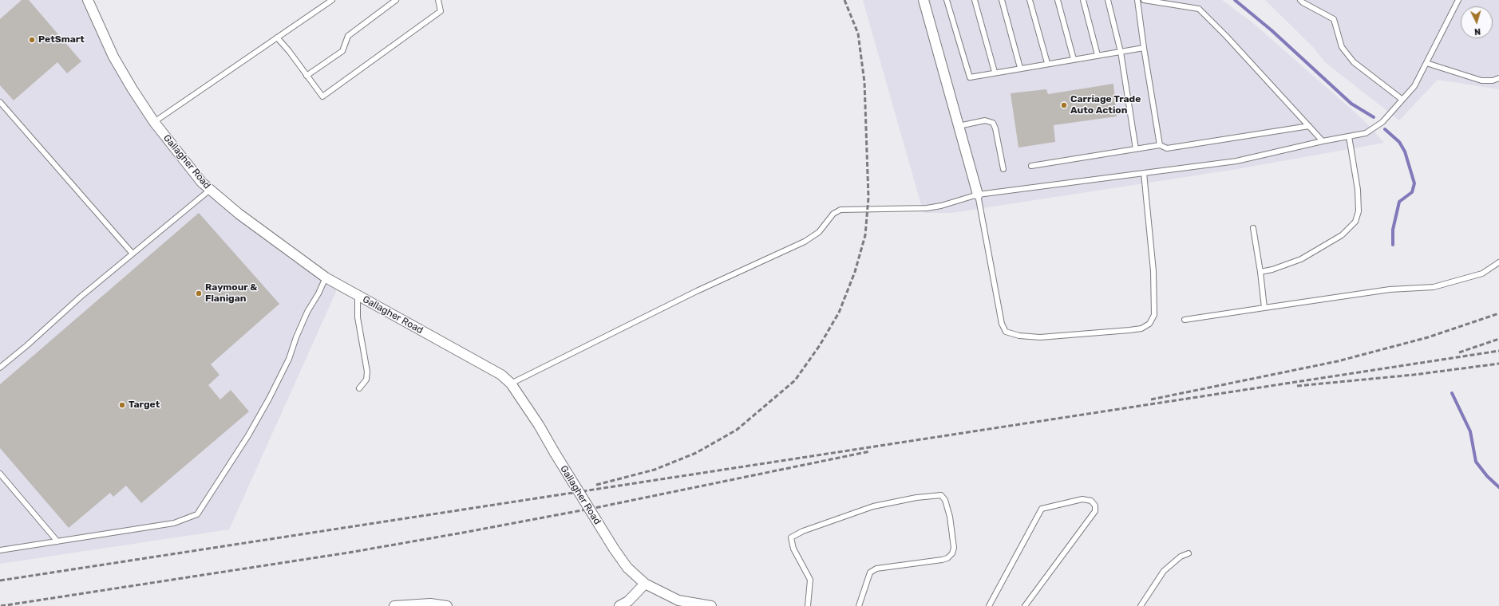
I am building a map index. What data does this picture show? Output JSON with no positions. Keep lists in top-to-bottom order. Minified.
{"streets":{"street":["Gallagher Road"]},"places":["PetSmart","Carriage Trade Auto Action","Raymour & Flanigan","Target"],"north":"bottom"}
